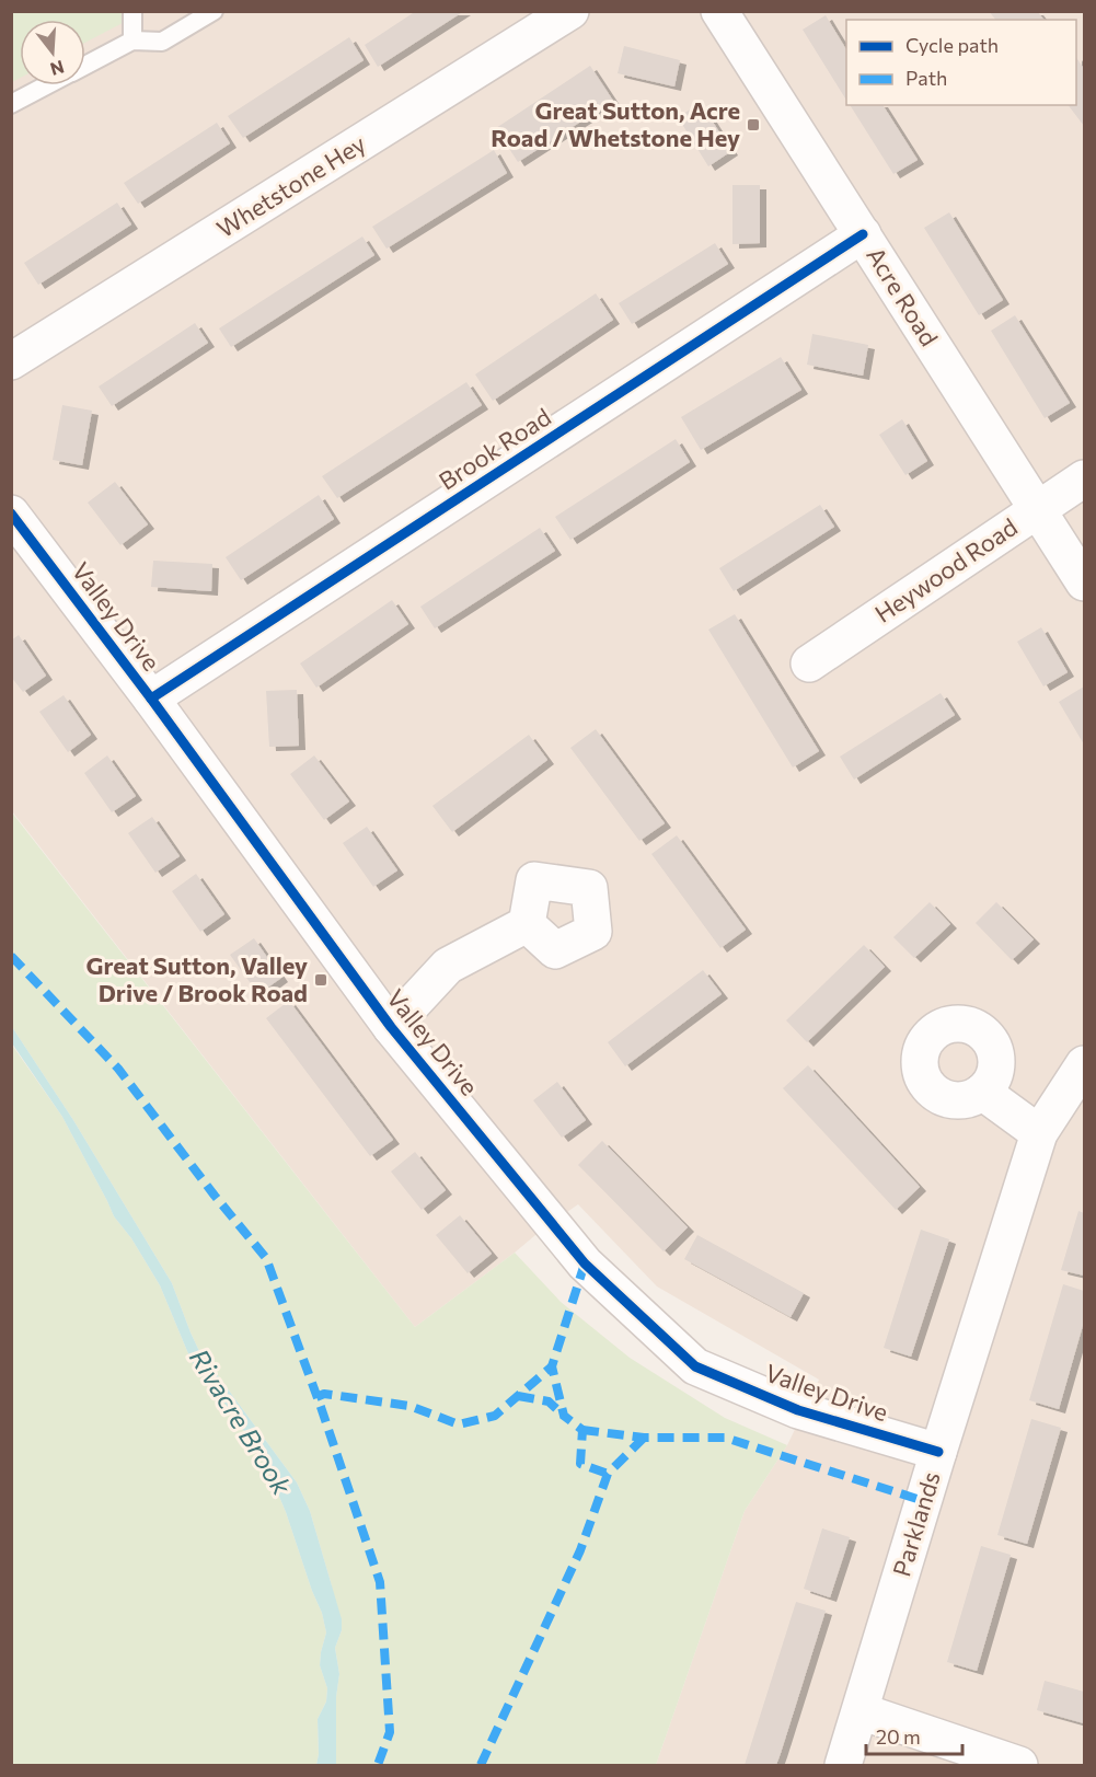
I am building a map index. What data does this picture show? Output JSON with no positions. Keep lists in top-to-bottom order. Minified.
{"streets":{"street":["Whetstone Hey","Acre Road","Brook Road","Heywood Road","Valley Drive","Parklands"]},"crossings":[["Acre Road","Brook Road"],["Acre Road","Heywood Road"],["Brook Road","Valley Drive"],["Valley Drive","Parklands"]],"water":["Rivacre Brook"],"places":{"transit":["Great Sutton, Acre Road / Whetstone Hey","Great Sutton, Valley Drive / Brook Road"]},"legend":["Cycle path","Path"],"scale_bar":"20 m","north":"bottom"}
